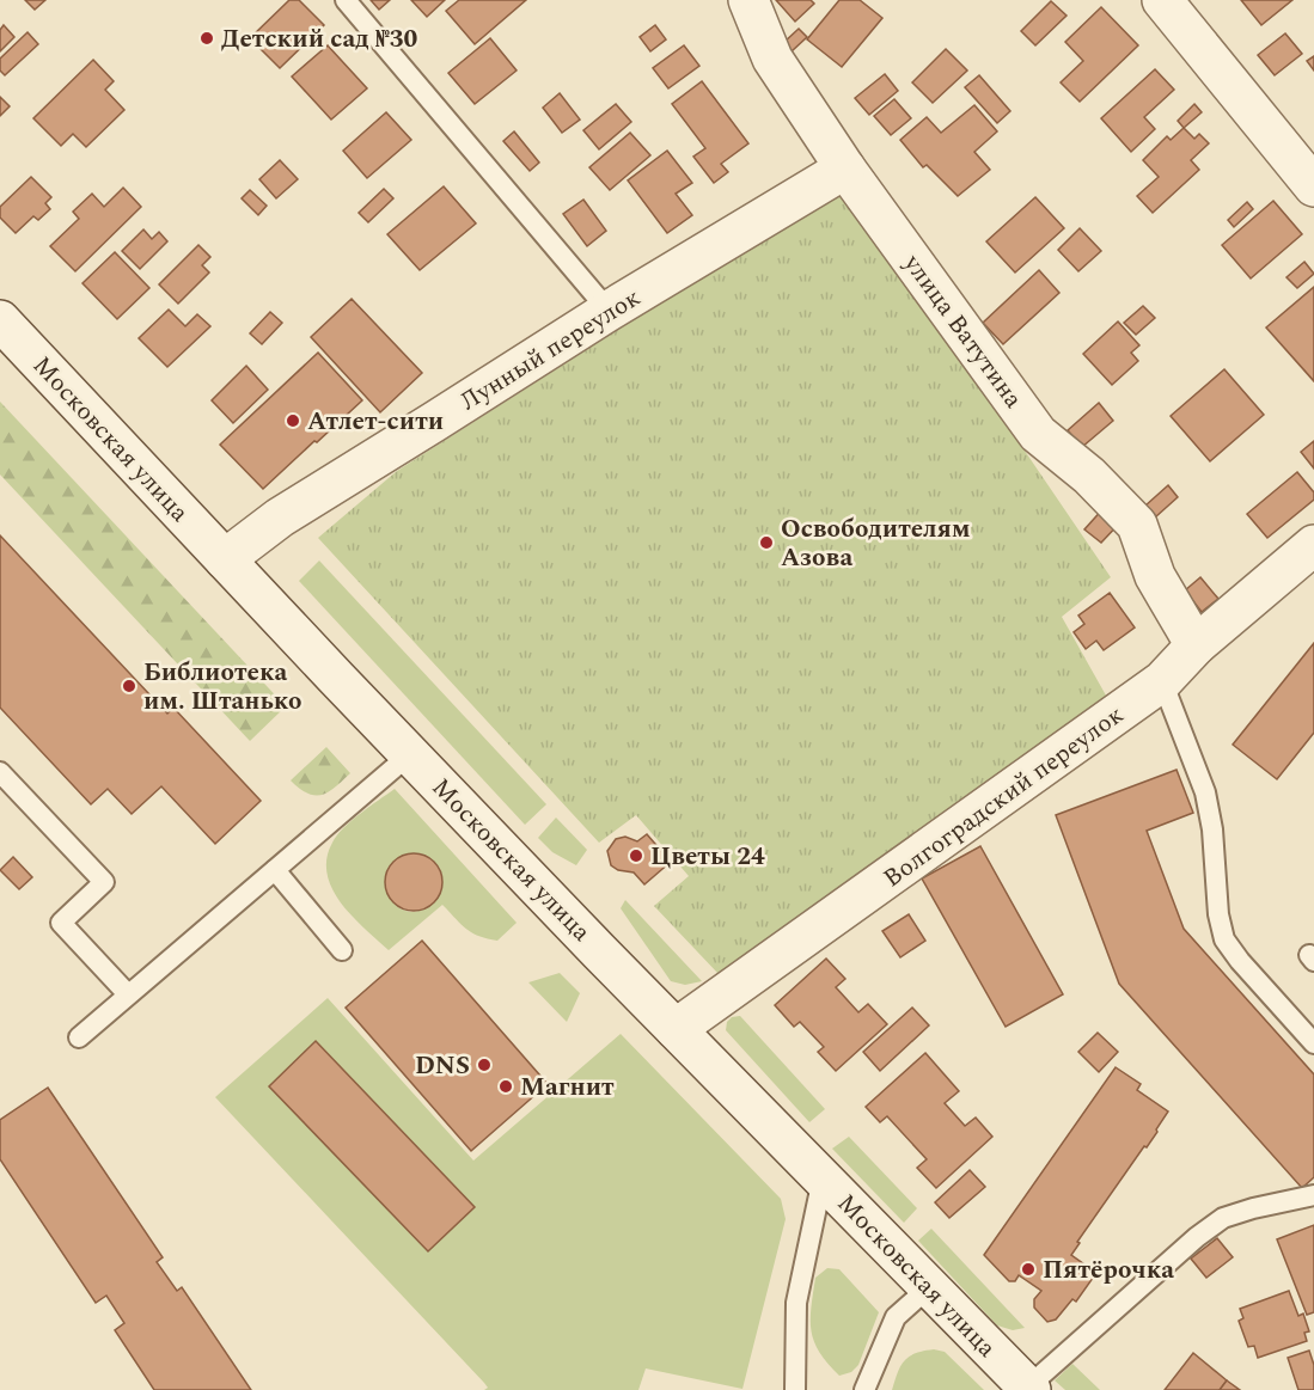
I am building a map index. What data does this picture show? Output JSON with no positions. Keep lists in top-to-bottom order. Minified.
{"streets":{"street":["улица Ватутина","Лунный переулок","Московская улица","Волгоградский переулок"]},"crossings":[["улица Ватутина","Лунный переулок"],["улица Ватутина","Волгоградский переулок"],["Лунный переулок","Московская улица"],["Московская улица","Волгоградский переулок"]],"places":["Детский сад №30","Атлет-сити","Освободителям Азова","Библиотека им. Штанько","Цветы 24","DNS","Магнит","Пятёрочка"]}
